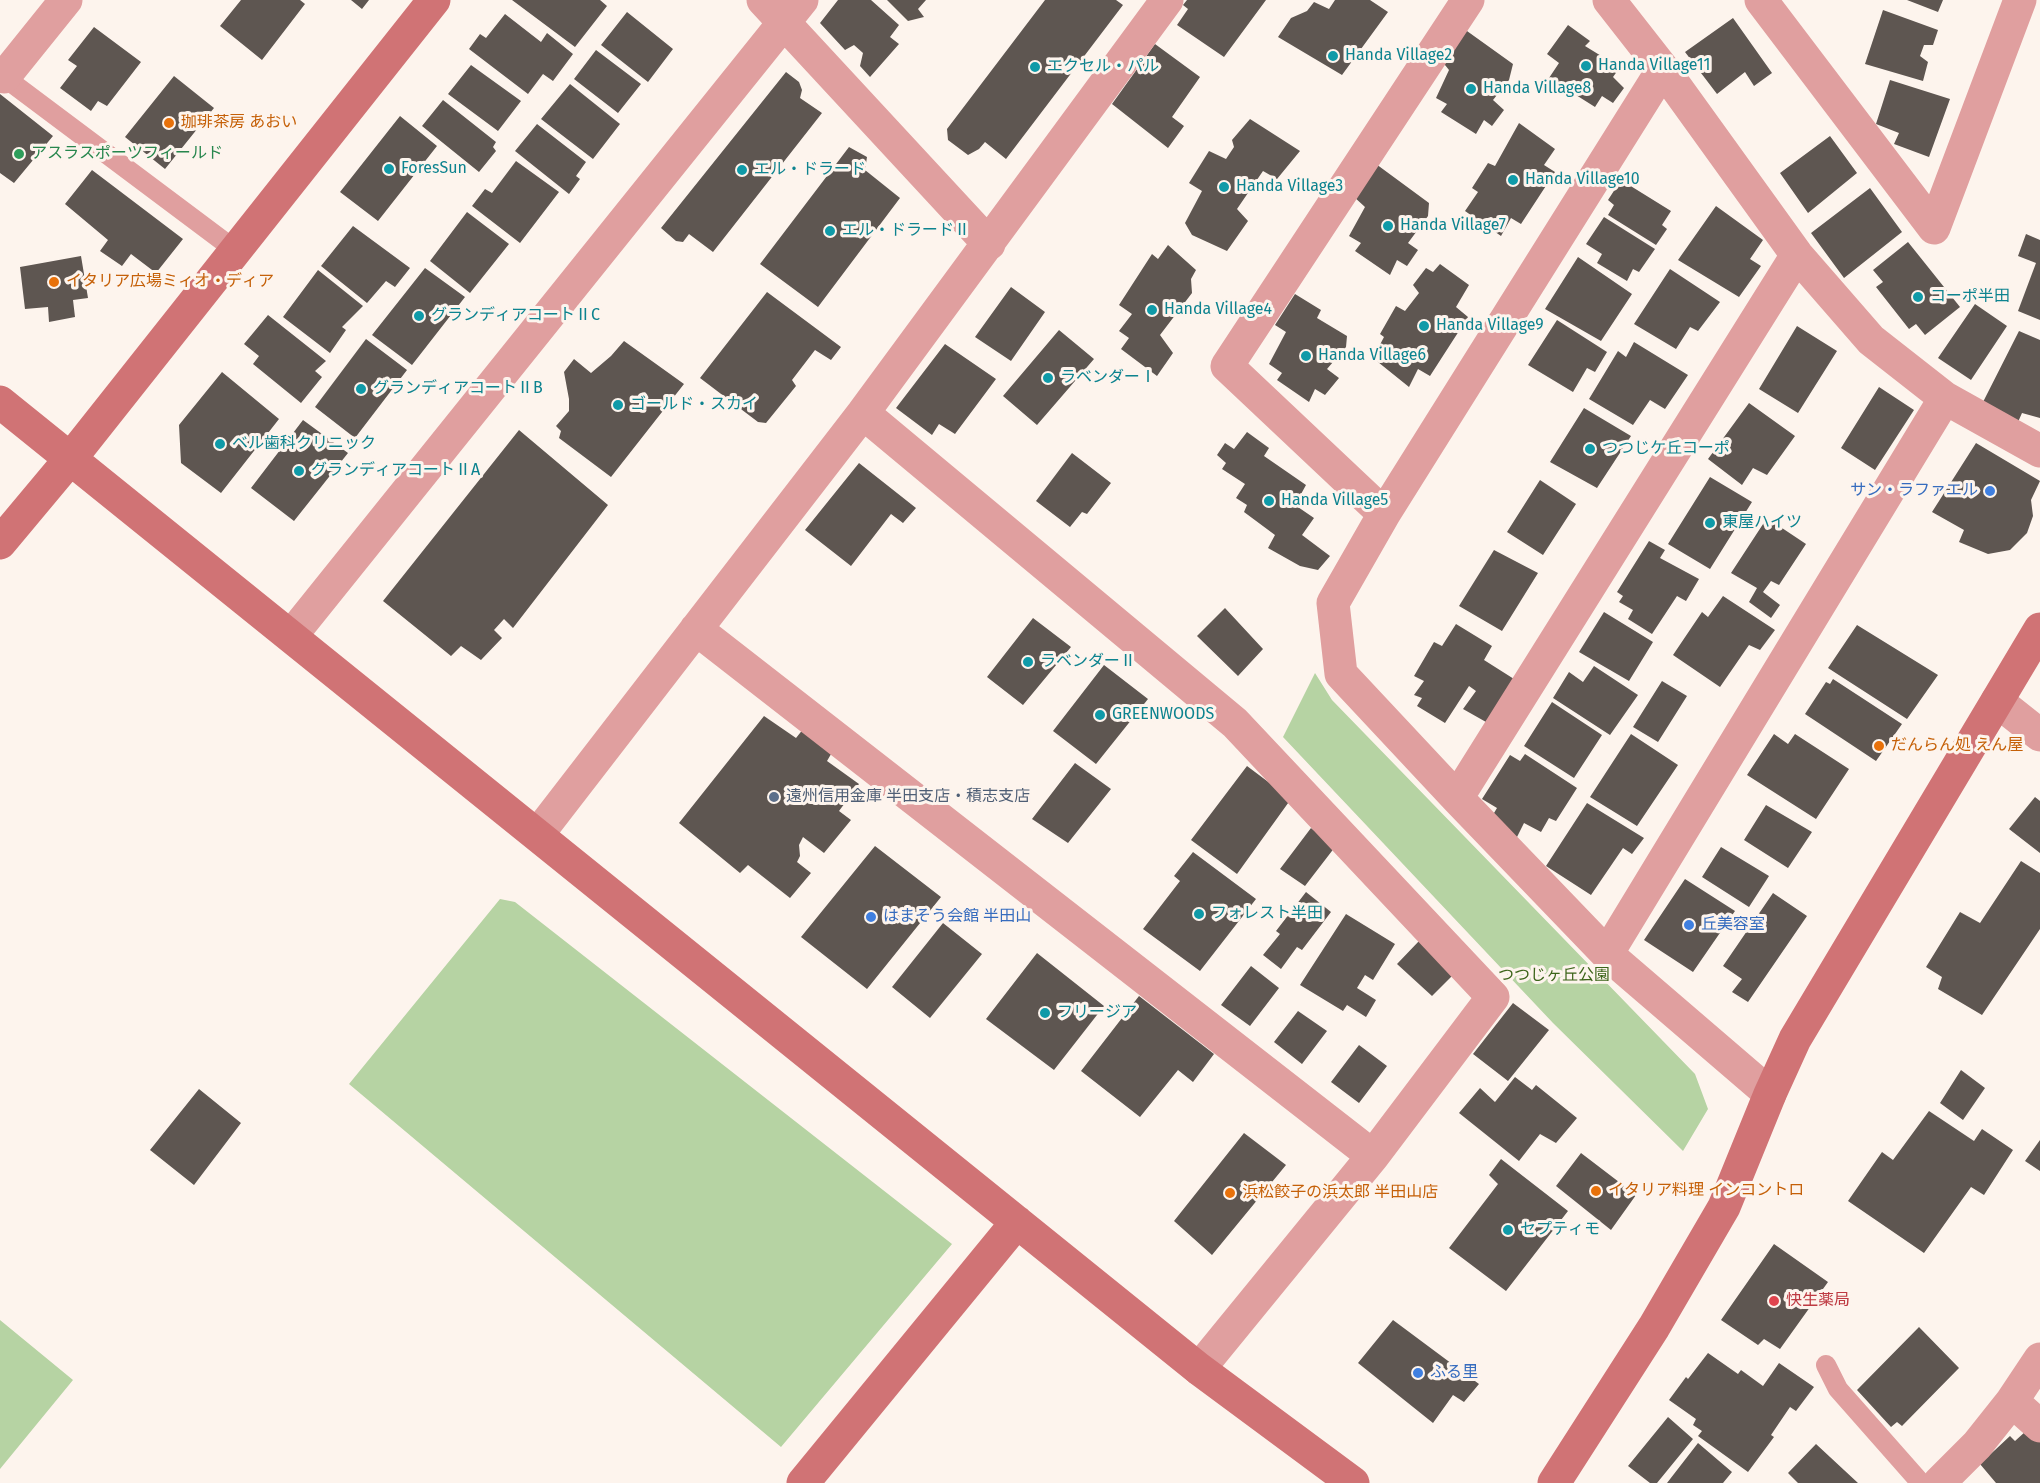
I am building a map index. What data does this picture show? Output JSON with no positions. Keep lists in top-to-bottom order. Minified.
{"parks":["つつじヶ丘公園"],"places":["Handa Village2","Handa Village11","エクセル・パル","Handa Village8","珈琲茶房 あおい","アスラスポーツフィールド","ForesSun","エル・ドラード","Handa Village10","Handa Village3","Handa Village7","エル・ドラードⅡ","イタリア広場ミィオ・ディア","コーポ半田","Handa Village4","グランディアコートⅡC","Handa Village9","Handa Village6","ラベンダーⅠ","グランディアコートⅡB","ゴールド・スカイ","ベル歯科クリニック","つつじケ丘コーポ","グランディアコートⅡA","サン・ラファエル","Handa Village5","東屋ハイツ","ラベンダーⅡ","GREENWOODS","だんらん処 えん屋","遠州信用金庫 半田支店・積志支店","フォレスト半田","はまそう会館 半田山","丘美容室","フリージア","イタリア料理 インコントロ","浜松餃子の浜太郎 半田山店","セプティモ","快生薬局","ふる里"]}
